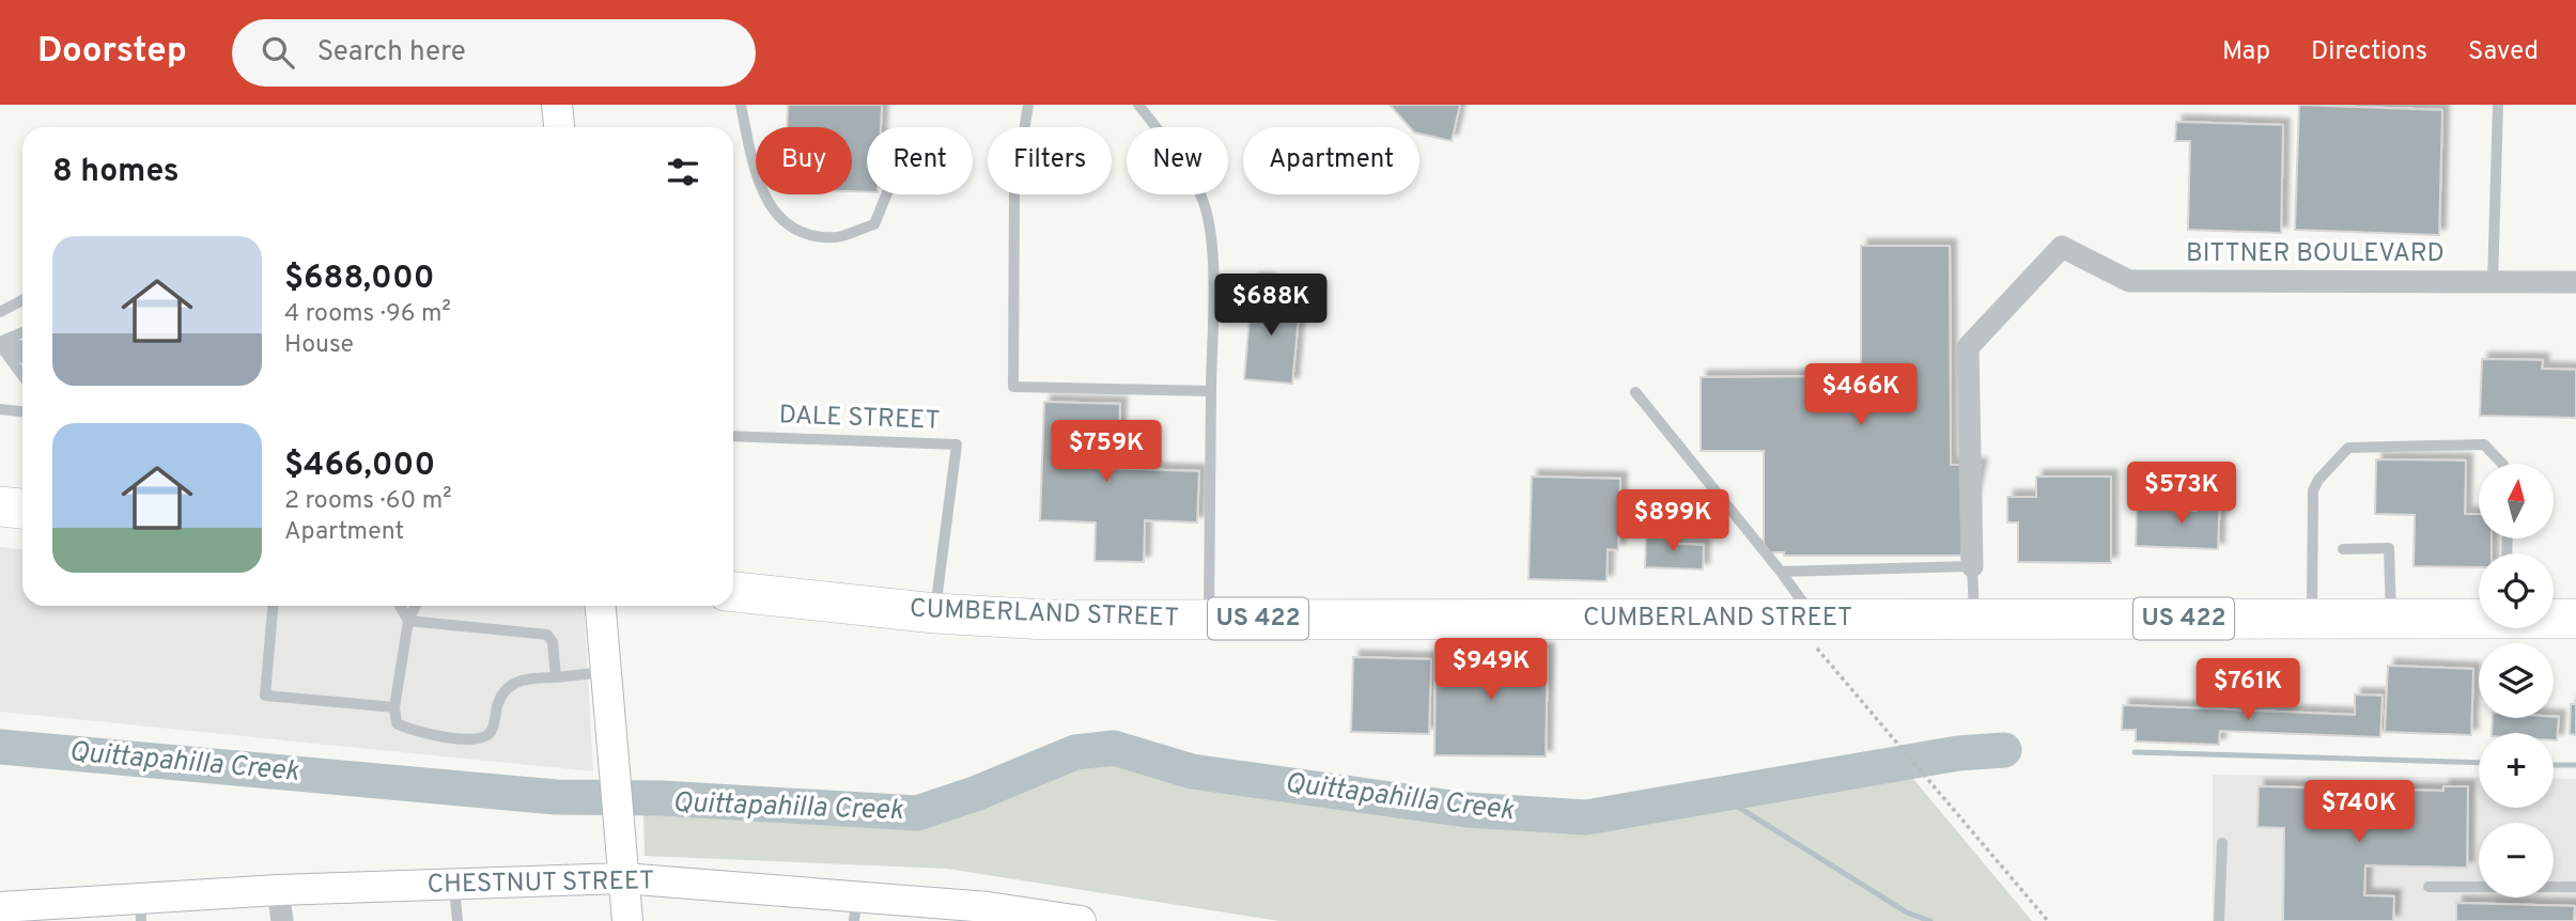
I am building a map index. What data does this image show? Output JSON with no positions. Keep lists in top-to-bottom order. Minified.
{"streets":{"highway":["CUMBERLAND STREET","US 422"],"street":["BITTNER BOULEVARD","CHESTNUT STREET"],"lane":["DALE STREET"]},"crossings":[["DALE STREET","CUMBERLAND STREET"]],"water":["Quittapahilla Creek"],"north":"top","page":{"header":"Doorstep","search":"Search here","nav":["Map","Directions","Saved"],"chip":["Buy","Rent","Filters","New","Apartment"],"heading":"8 homes","list":[{"name":"$688,000","note":"4 rooms · 96 m² · House"},{"name":"$466,000","note":"2 rooms · 60 m² · Apartment"}],"price":["$688K","$466K","$759K","$573K","$899K","$949K","$761K","$740K"],"map_buttons":["+","−"]}}
